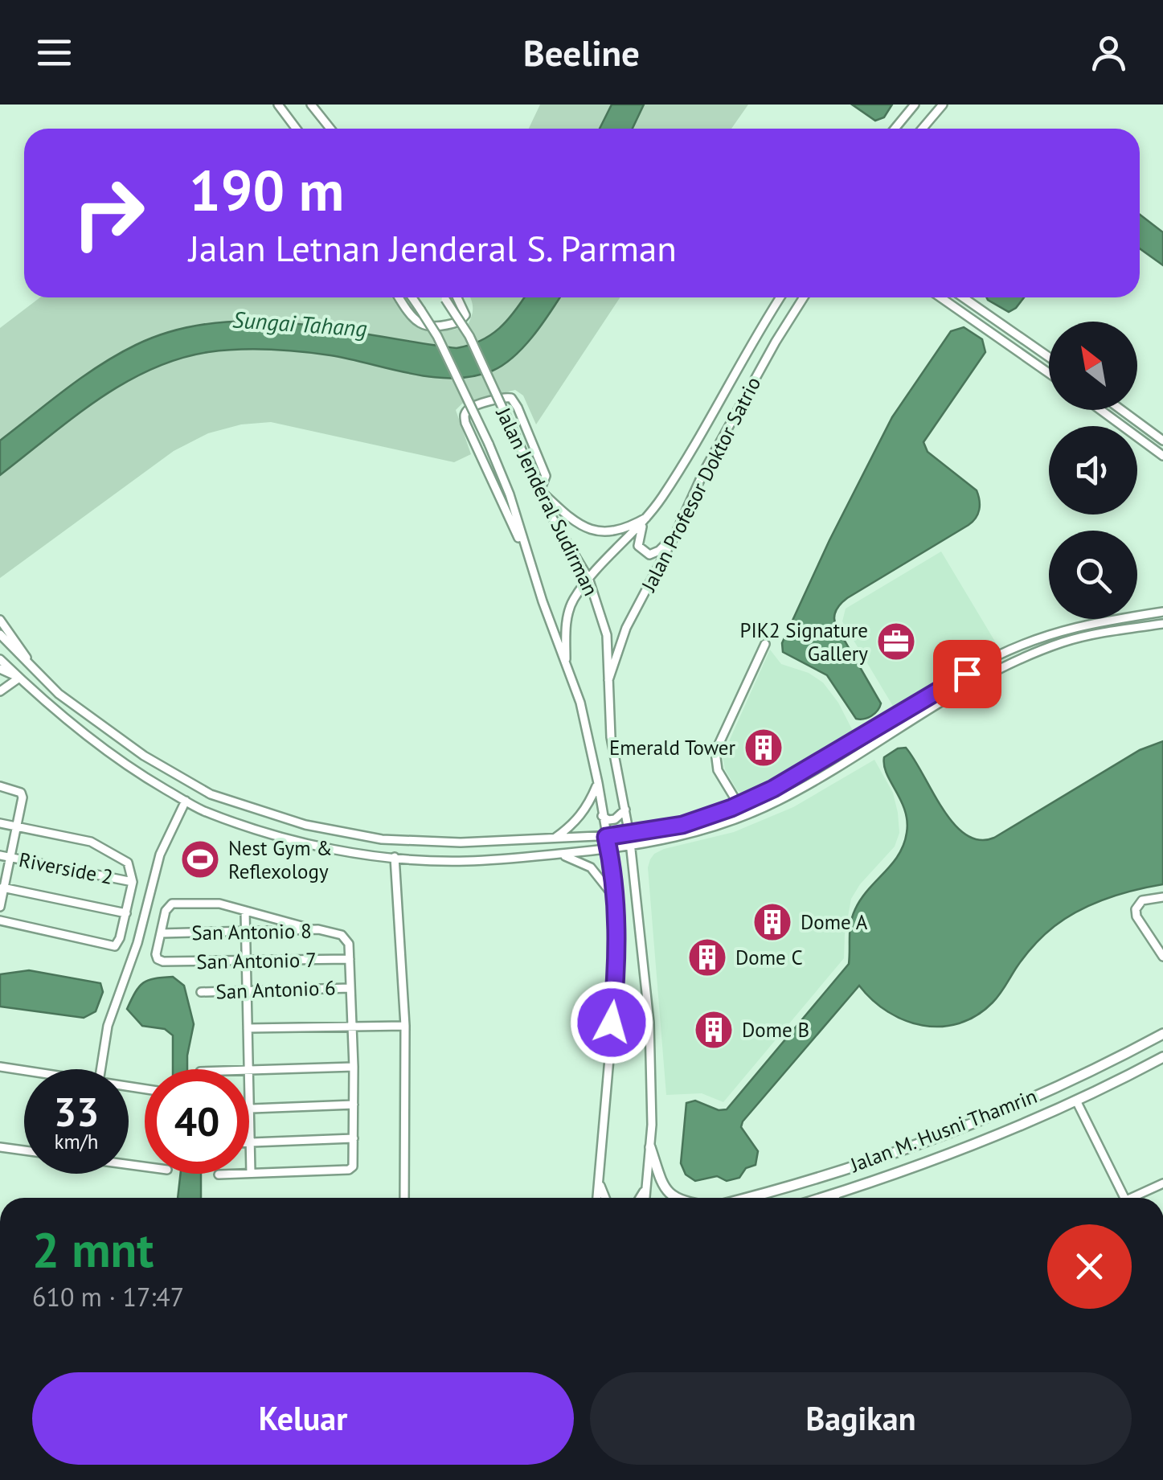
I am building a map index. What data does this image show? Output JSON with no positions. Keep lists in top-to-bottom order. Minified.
{"streets":{"main road":["Jalan M. Husni Thamrin"],"street":["Jalan Profesor Doktor Satrio","Jalan Jenderal Sudirman","Riverside 2","San Antonio 8","San Antonio 7","San Antonio 6"]},"crossings":[["Jalan Profesor Doktor Satrio","Jalan Jenderal Sudirman"],["San Antonio 8","San Antonio 7"]],"water":["Sungai Tahang"],"places":{"office":["PIK2 Signature Gallery"],"building":["Emerald Tower","Dome A","Dome C","Dome B"],"sports":["Nest Gym & Reflexology"]},"north":"top left","page":{"header":"Beeline","turn":["190 m","Jalan Letnan Jenderal S. Parman"],"speed":"33 km/h","limit":"40","heading":["2 mnt","610 m · 17:47"],"buttons":["Keluar","Bagikan"]}}
